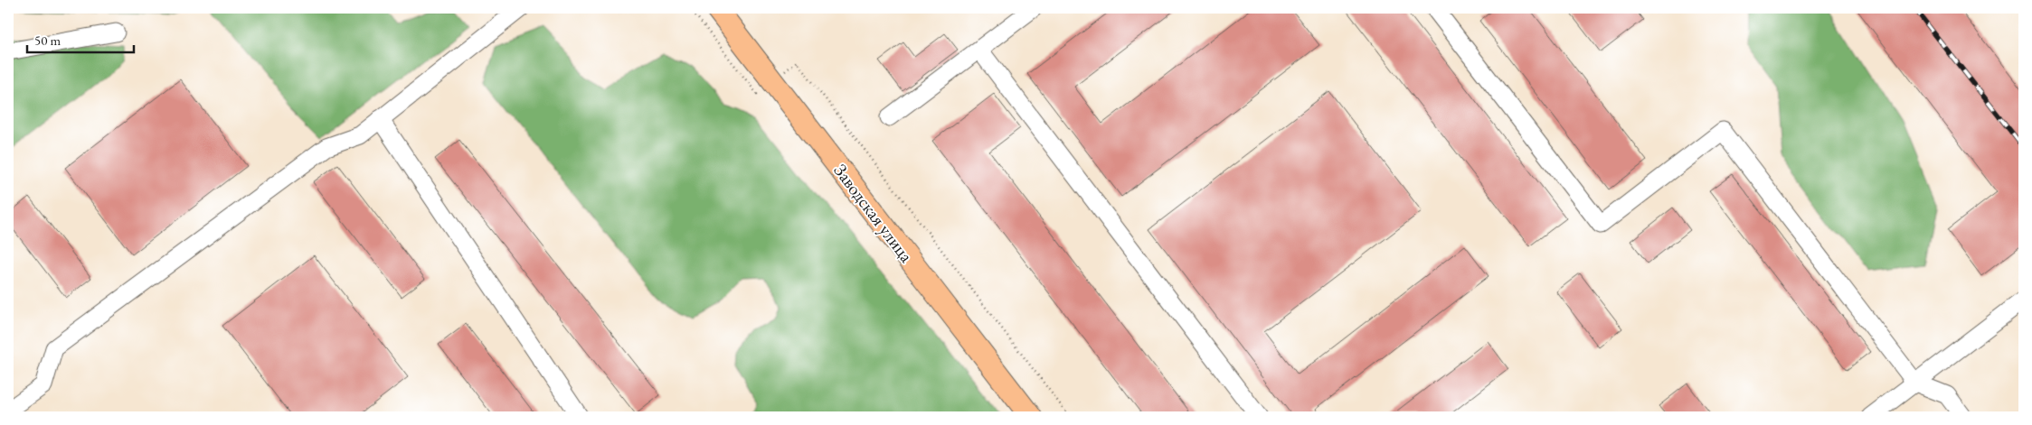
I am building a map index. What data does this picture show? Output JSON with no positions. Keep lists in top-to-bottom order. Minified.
{"streets":{"main road":["Заводская улица"]},"scale_bar":"50 m"}
